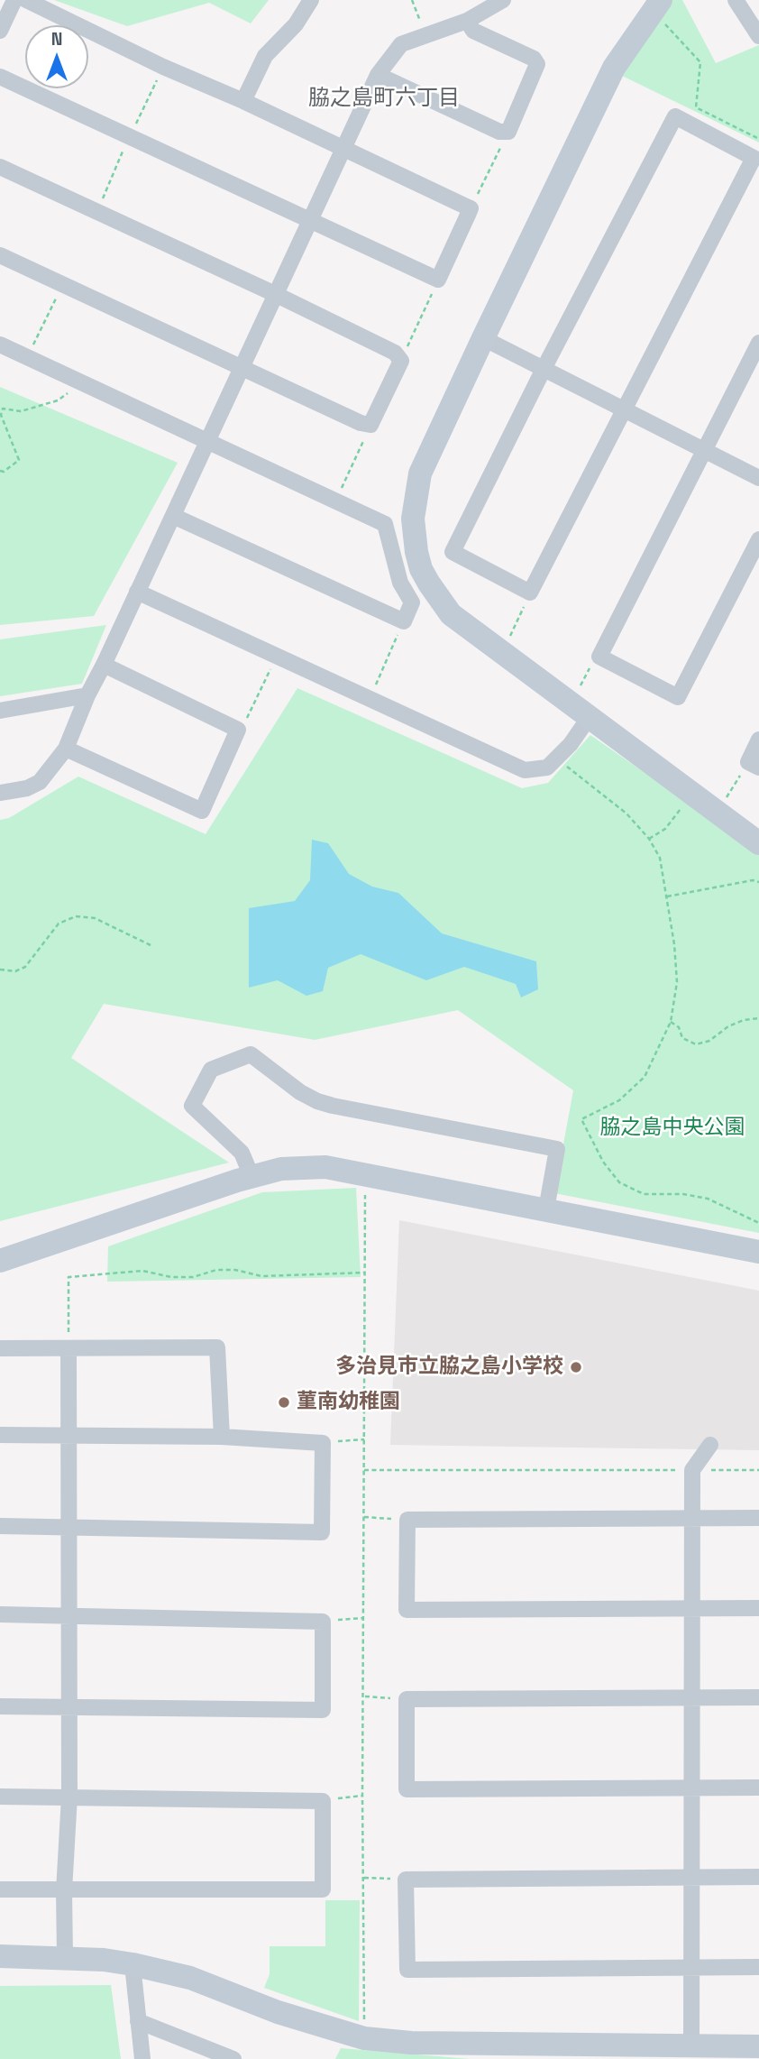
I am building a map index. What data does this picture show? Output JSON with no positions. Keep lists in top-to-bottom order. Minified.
{"districts":["脇之島町六丁目"],"parks":["脇之島中央公園"],"places":["多治見市立脇之島小学校","菫南幼稚園"],"north":"top"}
